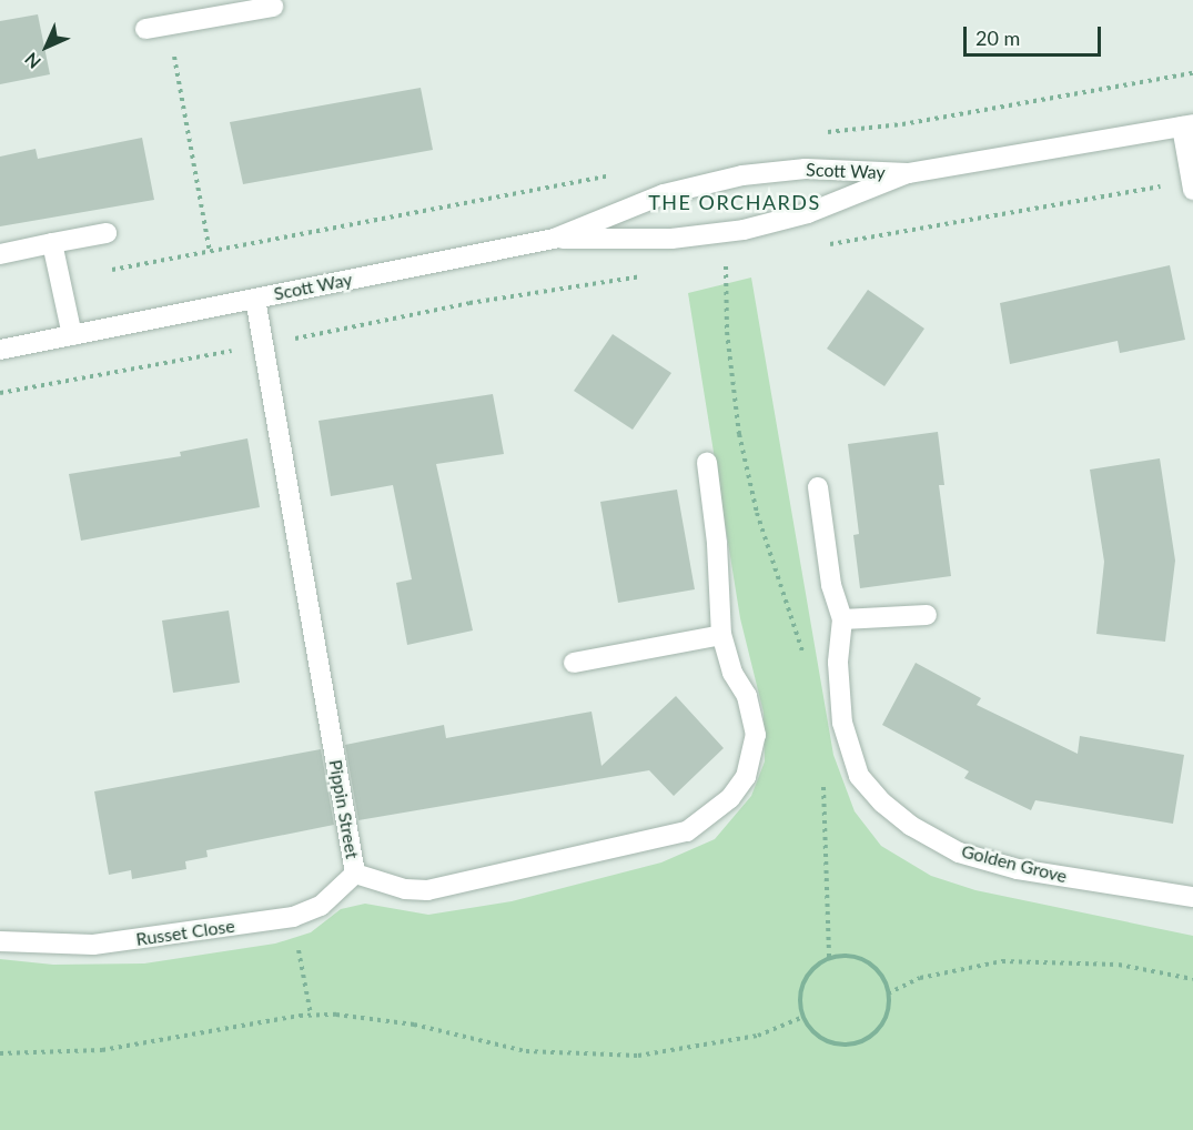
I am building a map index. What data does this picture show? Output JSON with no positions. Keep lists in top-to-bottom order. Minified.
{"streets":{"street":["Scott Way","Pippin Street","Golden Grove","Russet Close"]},"crossings":[["Scott Way","Pippin Street"],["Pippin Street","Russet Close"]],"districts":["THE ORCHARDS"],"scale_bar":"20 m","north":"bottom left"}
